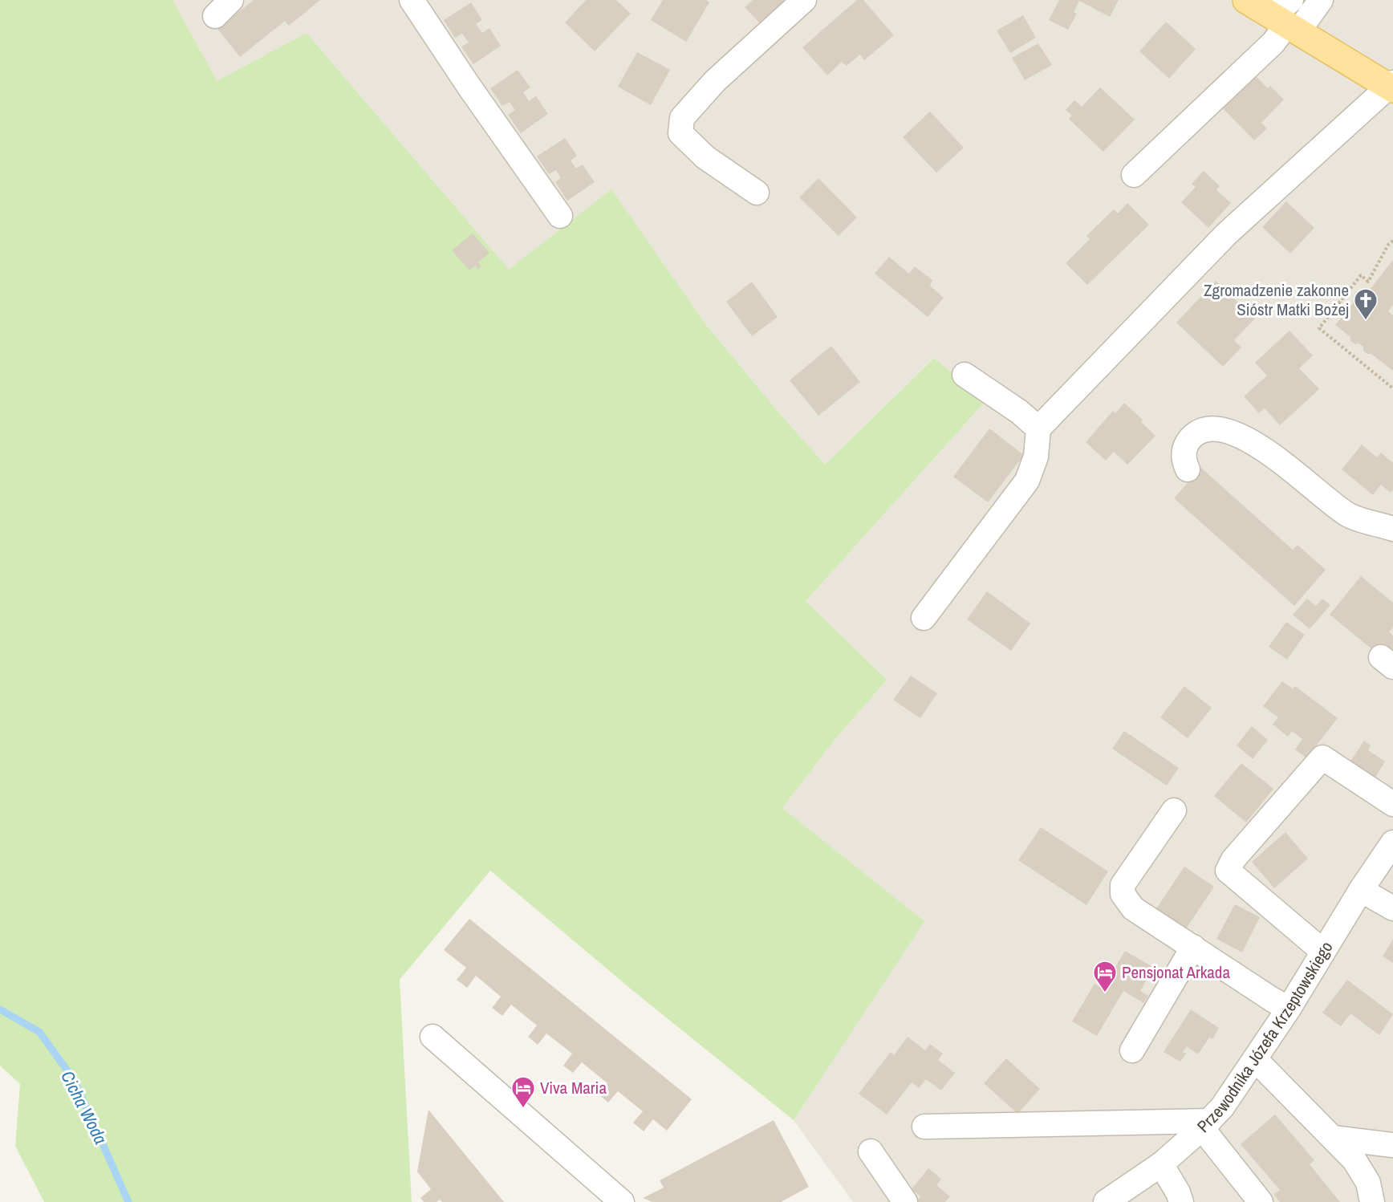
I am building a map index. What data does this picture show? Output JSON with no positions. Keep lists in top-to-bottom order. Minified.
{"streets":{"street":["Przewodnika Józefa Krzeptowskiego"]},"water":["Cicha Woda"],"places":{"church":["Zgromadzenie zakonne Sióstr Matki Bożej"],"hotel":["Pensjonat Arkada","Viva Maria"]}}
